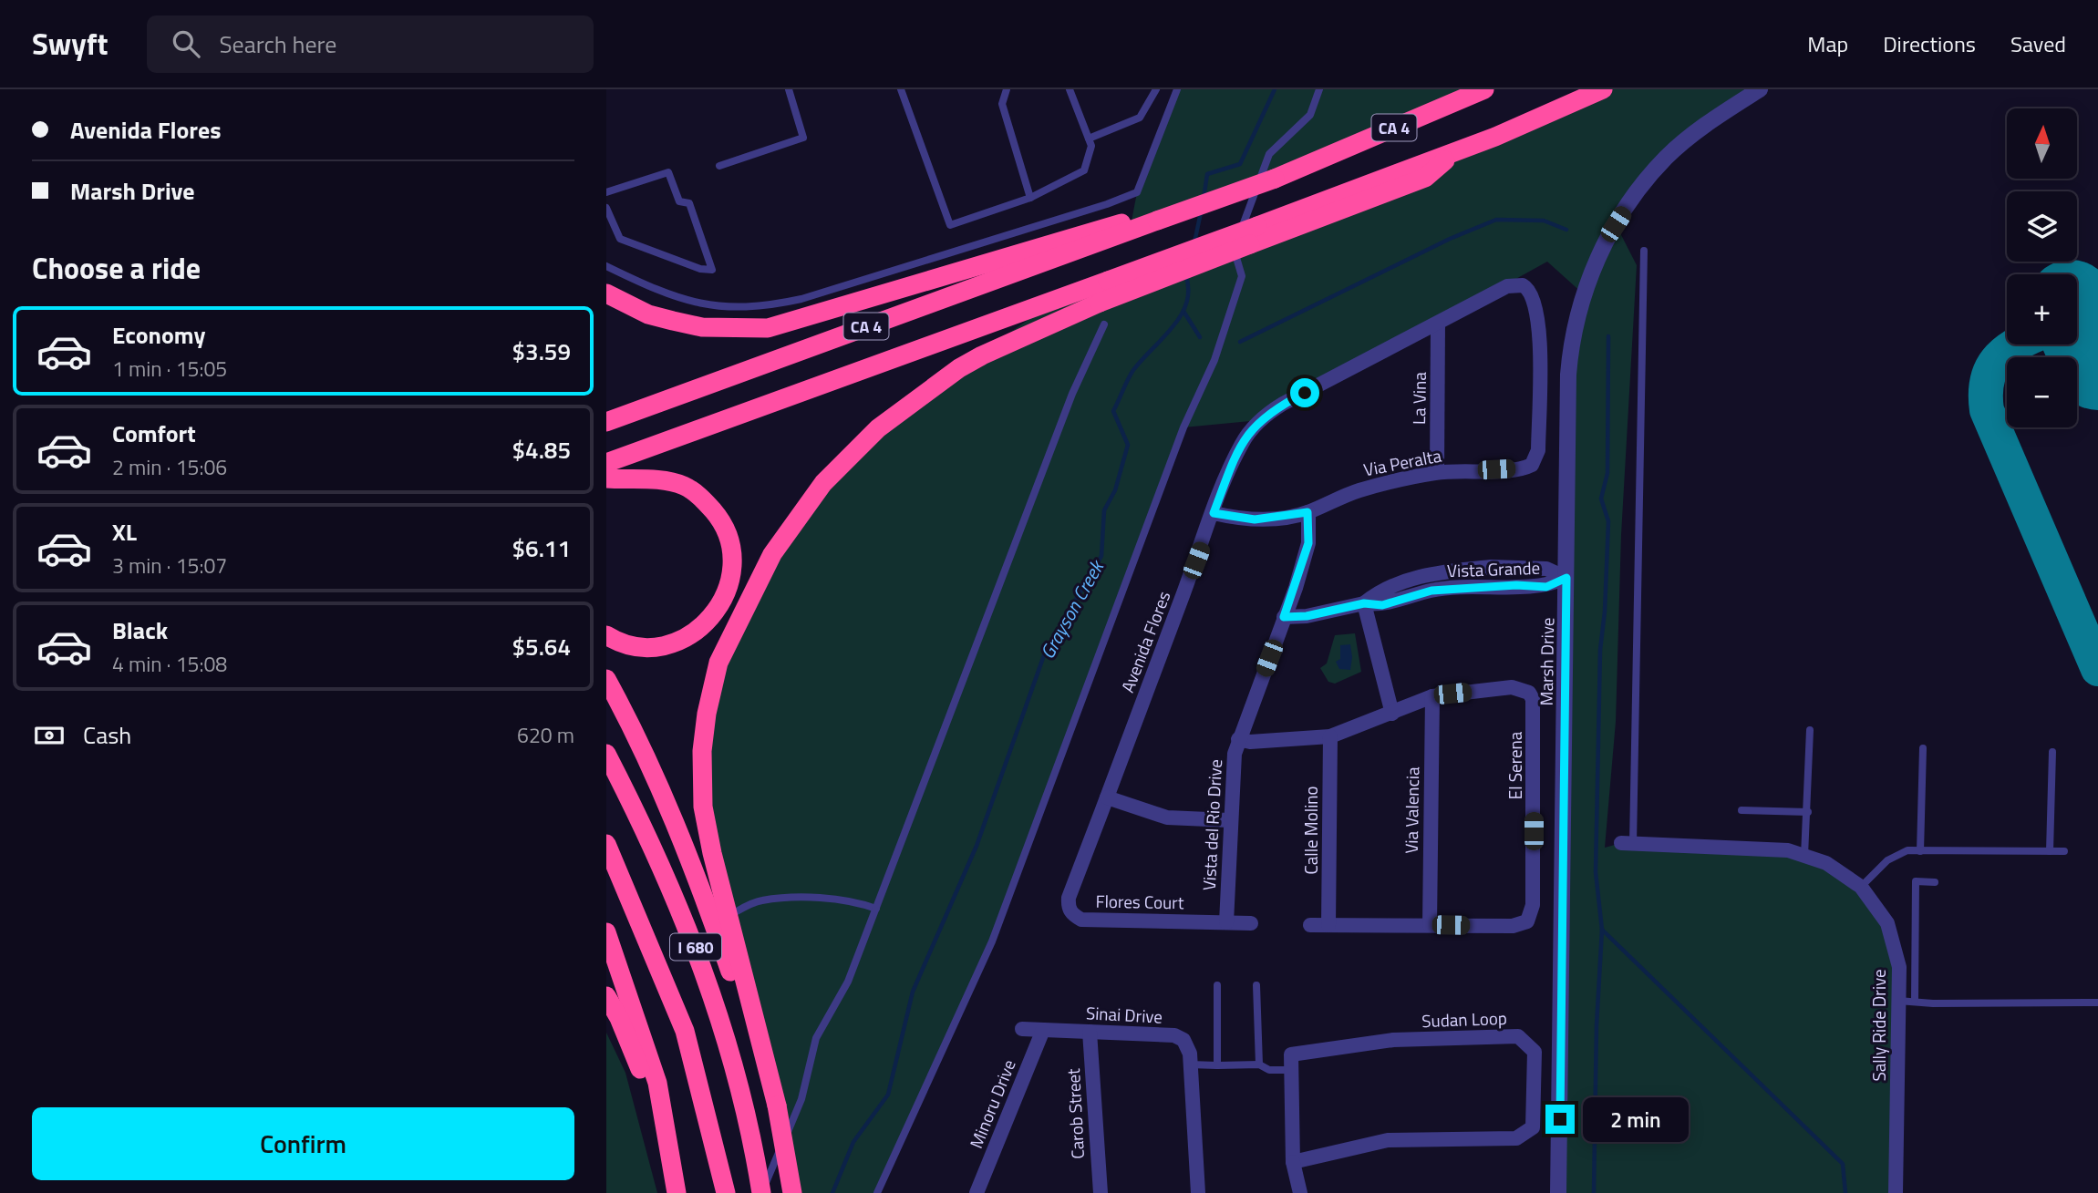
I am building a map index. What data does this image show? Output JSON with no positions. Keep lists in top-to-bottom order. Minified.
{"streets":{"highway":["CA 4","I 680"],"street":["La Vina","Via Peralta","Vista Grande","Avenida Flores","Marsh Drive","El Serena","Via Valencia","Vista del Rio Drive","Calle Molino","Flores Court","Sinai Drive","Sudan Loop","Sally Ride Drive","Minoru Drive","Carob Street"]},"crossings":[["La Vina","Via Peralta"],["La Vina","Avenida Flores"],["Via Peralta","Avenida Flores"],["Via Peralta","Vista del Rio Drive"],["Vista Grande","Marsh Drive"],["Vista Grande","Vista del Rio Drive"],["Avenida Flores","Flores Court"],["El Serena","Via Valencia"],["El Serena","Vista del Rio Drive"],["El Serena","Calle Molino"],["Vista del Rio Drive","Flores Court"],["Sinai Drive","Minoru Drive"],["Sinai Drive","Carob Street"]],"water":["Grayson Creek"],"north":"top","page":{"header":"Swyft","search":"Search here","nav":["Map","Directions","Saved"],"banner":["Avenida Flores","Marsh Drive"],"map_buttons":["+","−"],"heading":"Choose a ride","list":[{"name":"Economy","note":"1 min · 15:05","value":"$3.59"},{"name":"Comfort","note":"2 min · 15:06","value":"$4.85"},{"name":"XL","note":"3 min · 15:07","value":"$6.11"},{"name":"Black","note":"4 min · 15:08","value":"$5.64"}],"pay":["Cash","620 m"],"buttons":"Confirm","bubble":"2 min"}}
